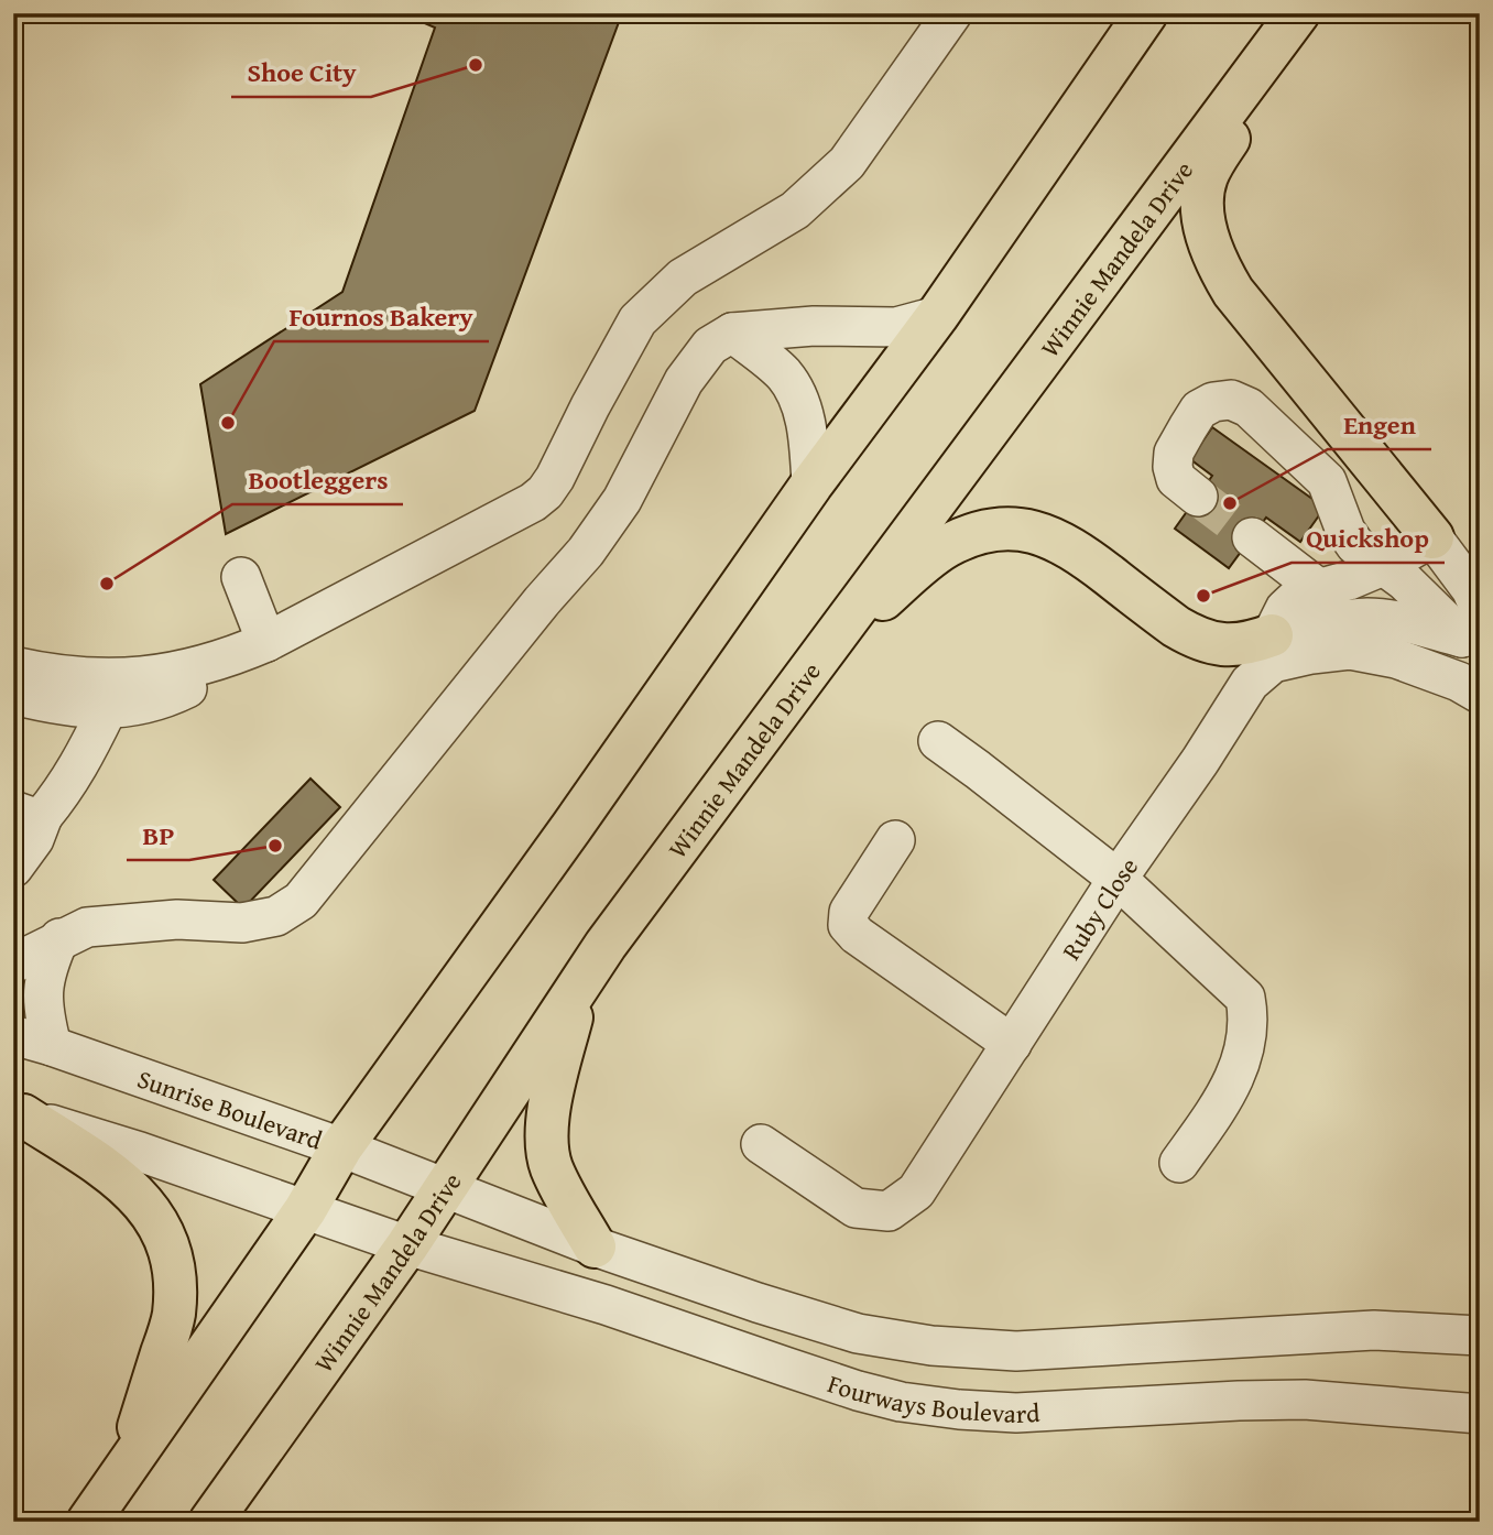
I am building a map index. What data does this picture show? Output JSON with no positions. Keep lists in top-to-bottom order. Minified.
{"streets":{"main road":["Winnie Mandela Drive"],"street":["Ruby Close","Sunrise Boulevard","Fourways Boulevard"]},"crossings":[["Winnie Mandela Drive","Sunrise Boulevard"],["Winnie Mandela Drive","Fourways Boulevard"],["Sunrise Boulevard","Fourways Boulevard"]],"places":["Shoe City","Fournos Bakery","Engen","Bootleggers","Quickshop","BP"]}
